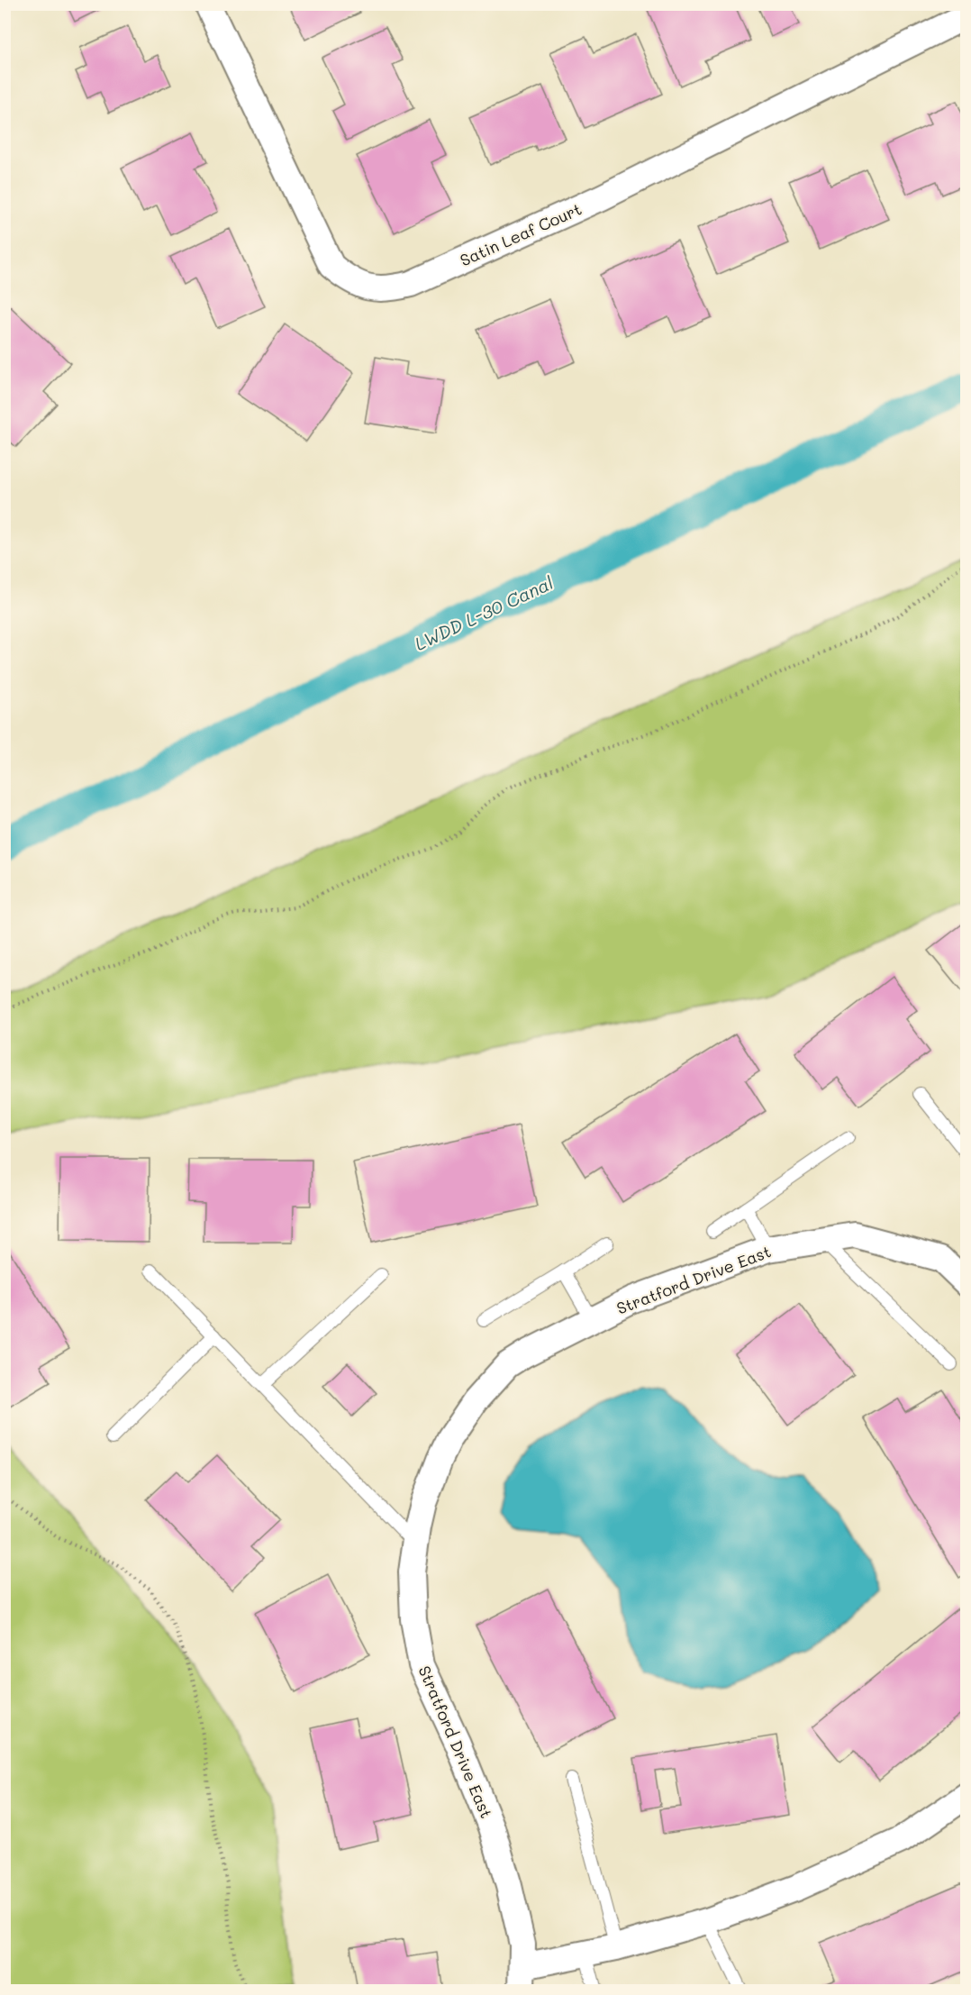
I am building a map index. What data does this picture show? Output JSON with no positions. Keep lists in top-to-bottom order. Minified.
{"streets":{"street":["Satin Leaf Court","Stratford Drive East"]},"water":["LWDD L-30 Canal"]}
